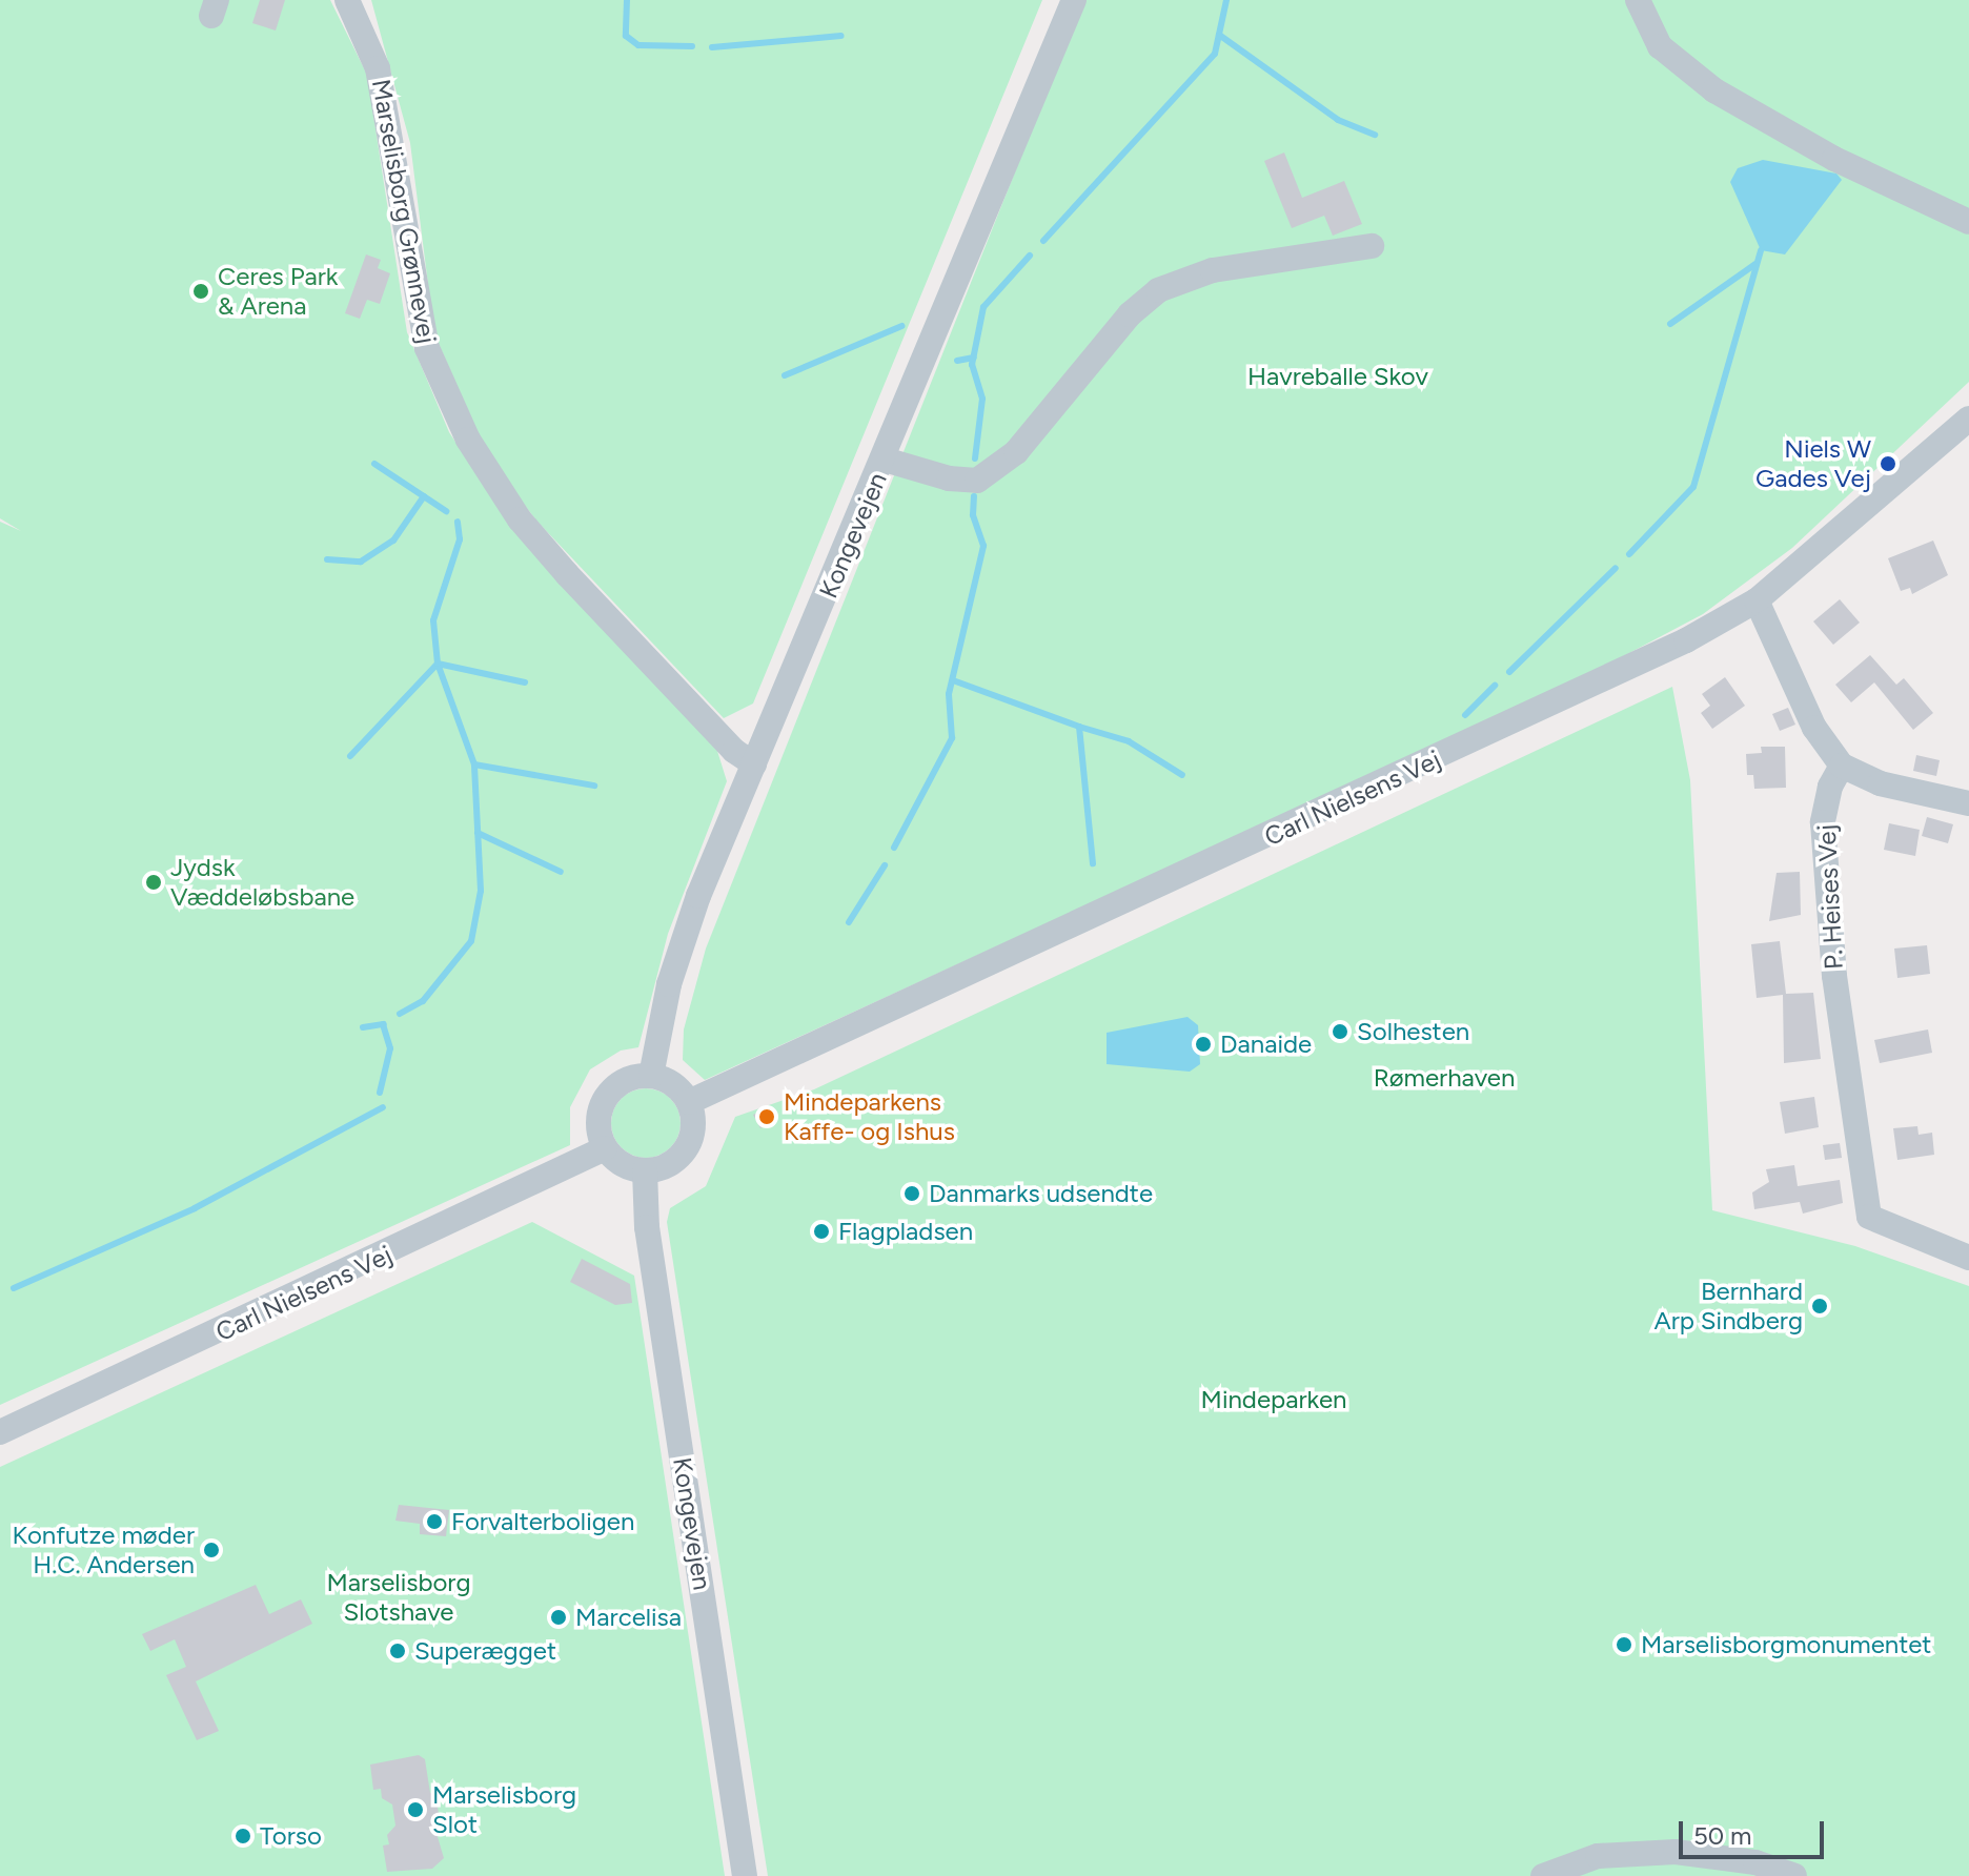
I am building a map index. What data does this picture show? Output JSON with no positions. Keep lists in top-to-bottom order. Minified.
{"streets":{"street":["Marselisborg Grønnevej","Kongevejen","Carl Nielsens Vej","P. Heises Vej"]},"crossings":[["Marselisborg Grønnevej","Kongevejen"],["Kongevejen","Carl Nielsens Vej"]],"parks":["Havreballe Skov","Rømerhaven","Mindeparken","Marselisborg Slotshave"],"places":["Ceres Park & Arena","Niels W Gades Vej","Jydsk Væddeløbsbane","Solhesten","Danaide","Mindeparkens Kaffe- og Ishus","Danmarks udsendte","Flagpladsen","Bernhard Arp Sindberg","Forvalterboligen","Konfutze møder H.C. Andersen","Marcelisa","Marselisborgmonumentet","Superægget","Marselisborg Slot","Torso"],"scale_bar":"50 m"}
